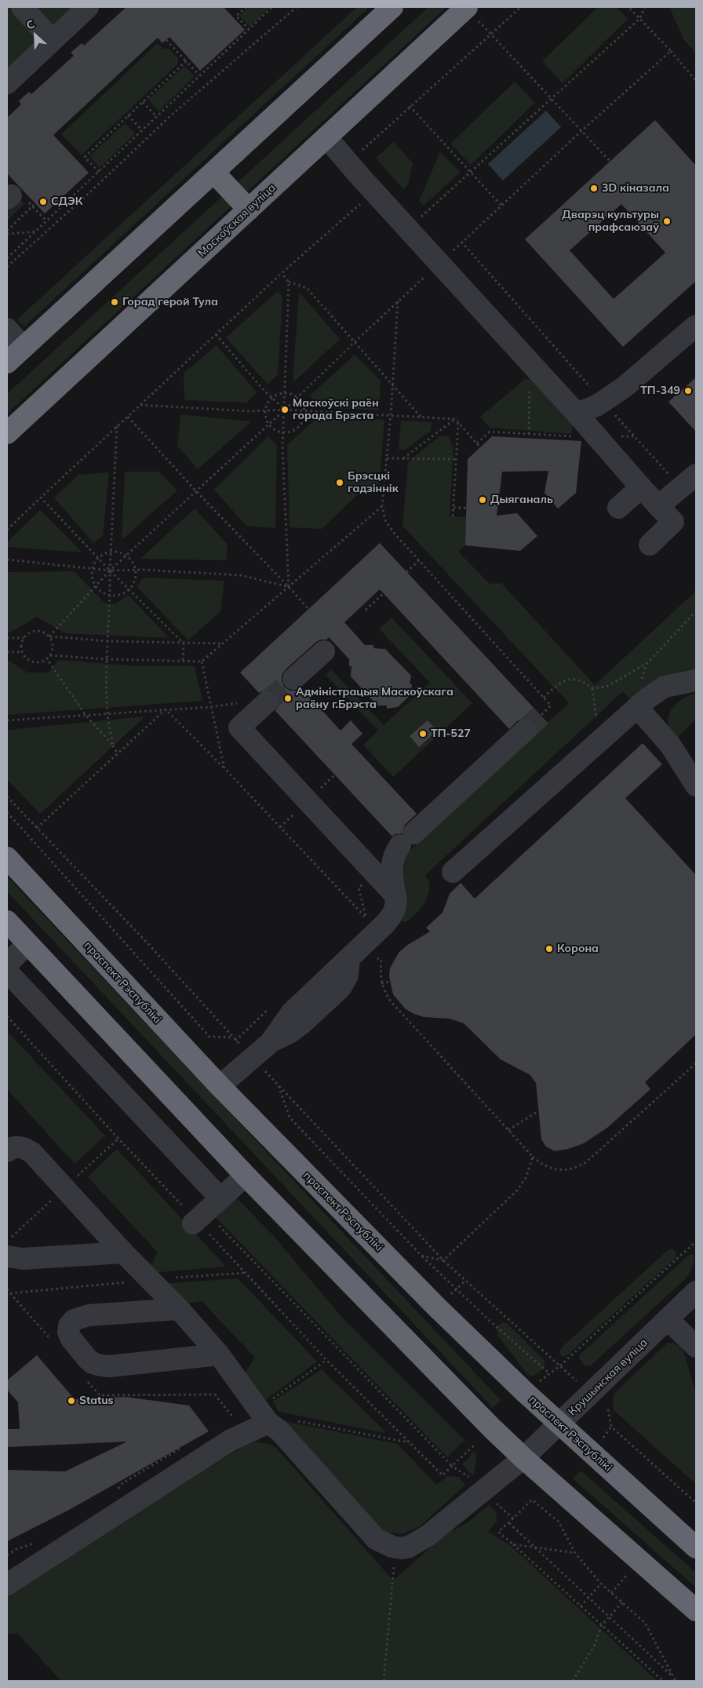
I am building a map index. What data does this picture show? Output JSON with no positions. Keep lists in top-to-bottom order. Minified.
{"streets":{"highway":["Маскоўская вуліца","праспект Рэспублікі"],"street":["Крушынская вуліца"]},"crossings":[["праспект Рэспублікі","Крушынская вуліца"]],"places":["3D кіназала","СДЭК","Дварэц культуры прафсаюзаў","Горад герой Тула","ТП-349","Маскоўскі раён горада Брэста","Брэсцкі гадзіннік","Дыяганаль","Адміністрацыя Маскоўскага раёну г.Брэста","ТП-527","Корона","Status"],"north":"top left"}
